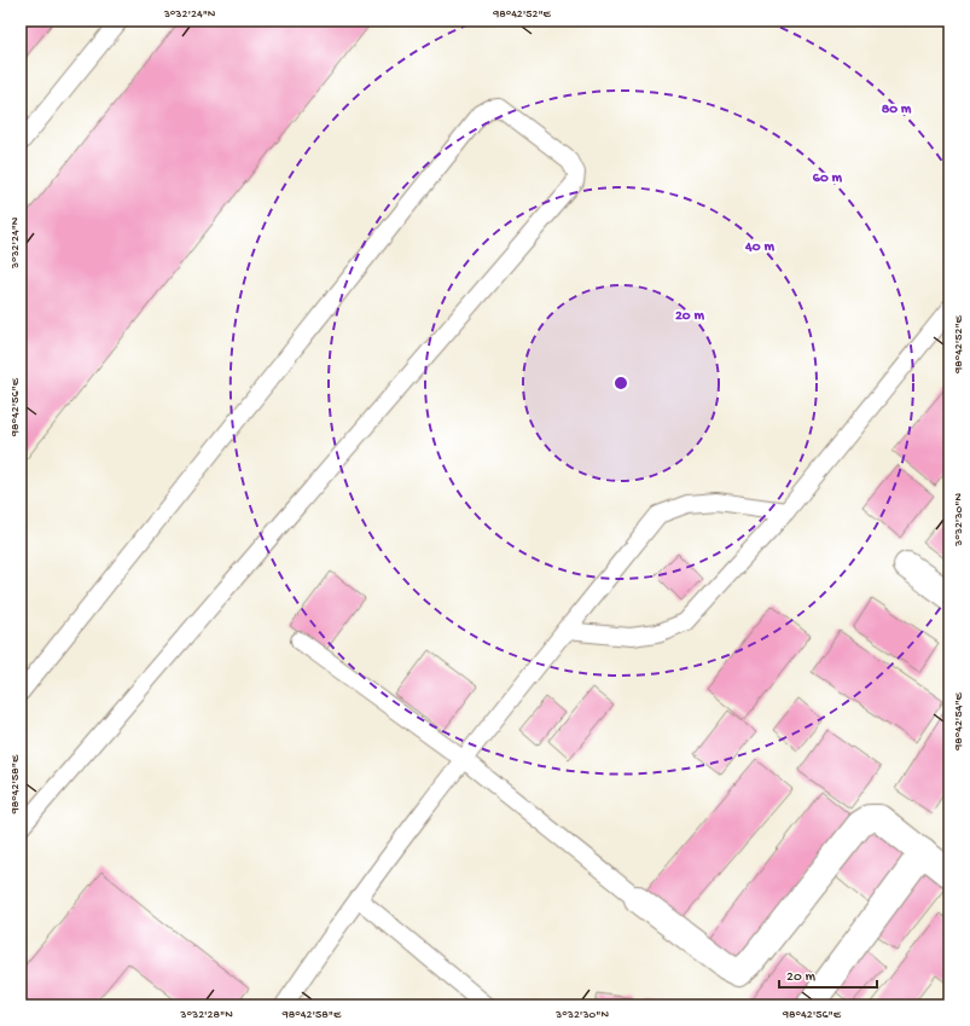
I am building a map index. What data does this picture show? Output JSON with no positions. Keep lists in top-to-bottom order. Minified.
{"scale_bar":"20 m","coordinates":["3°32'24\"N","98°42'52\"E","98°42'56\"E","3°32'30\"N","98°42'54\"E","98°42'58\"E","3°32'28\"N"],"rings":["80 m","60 m","40 m","20 m"]}
